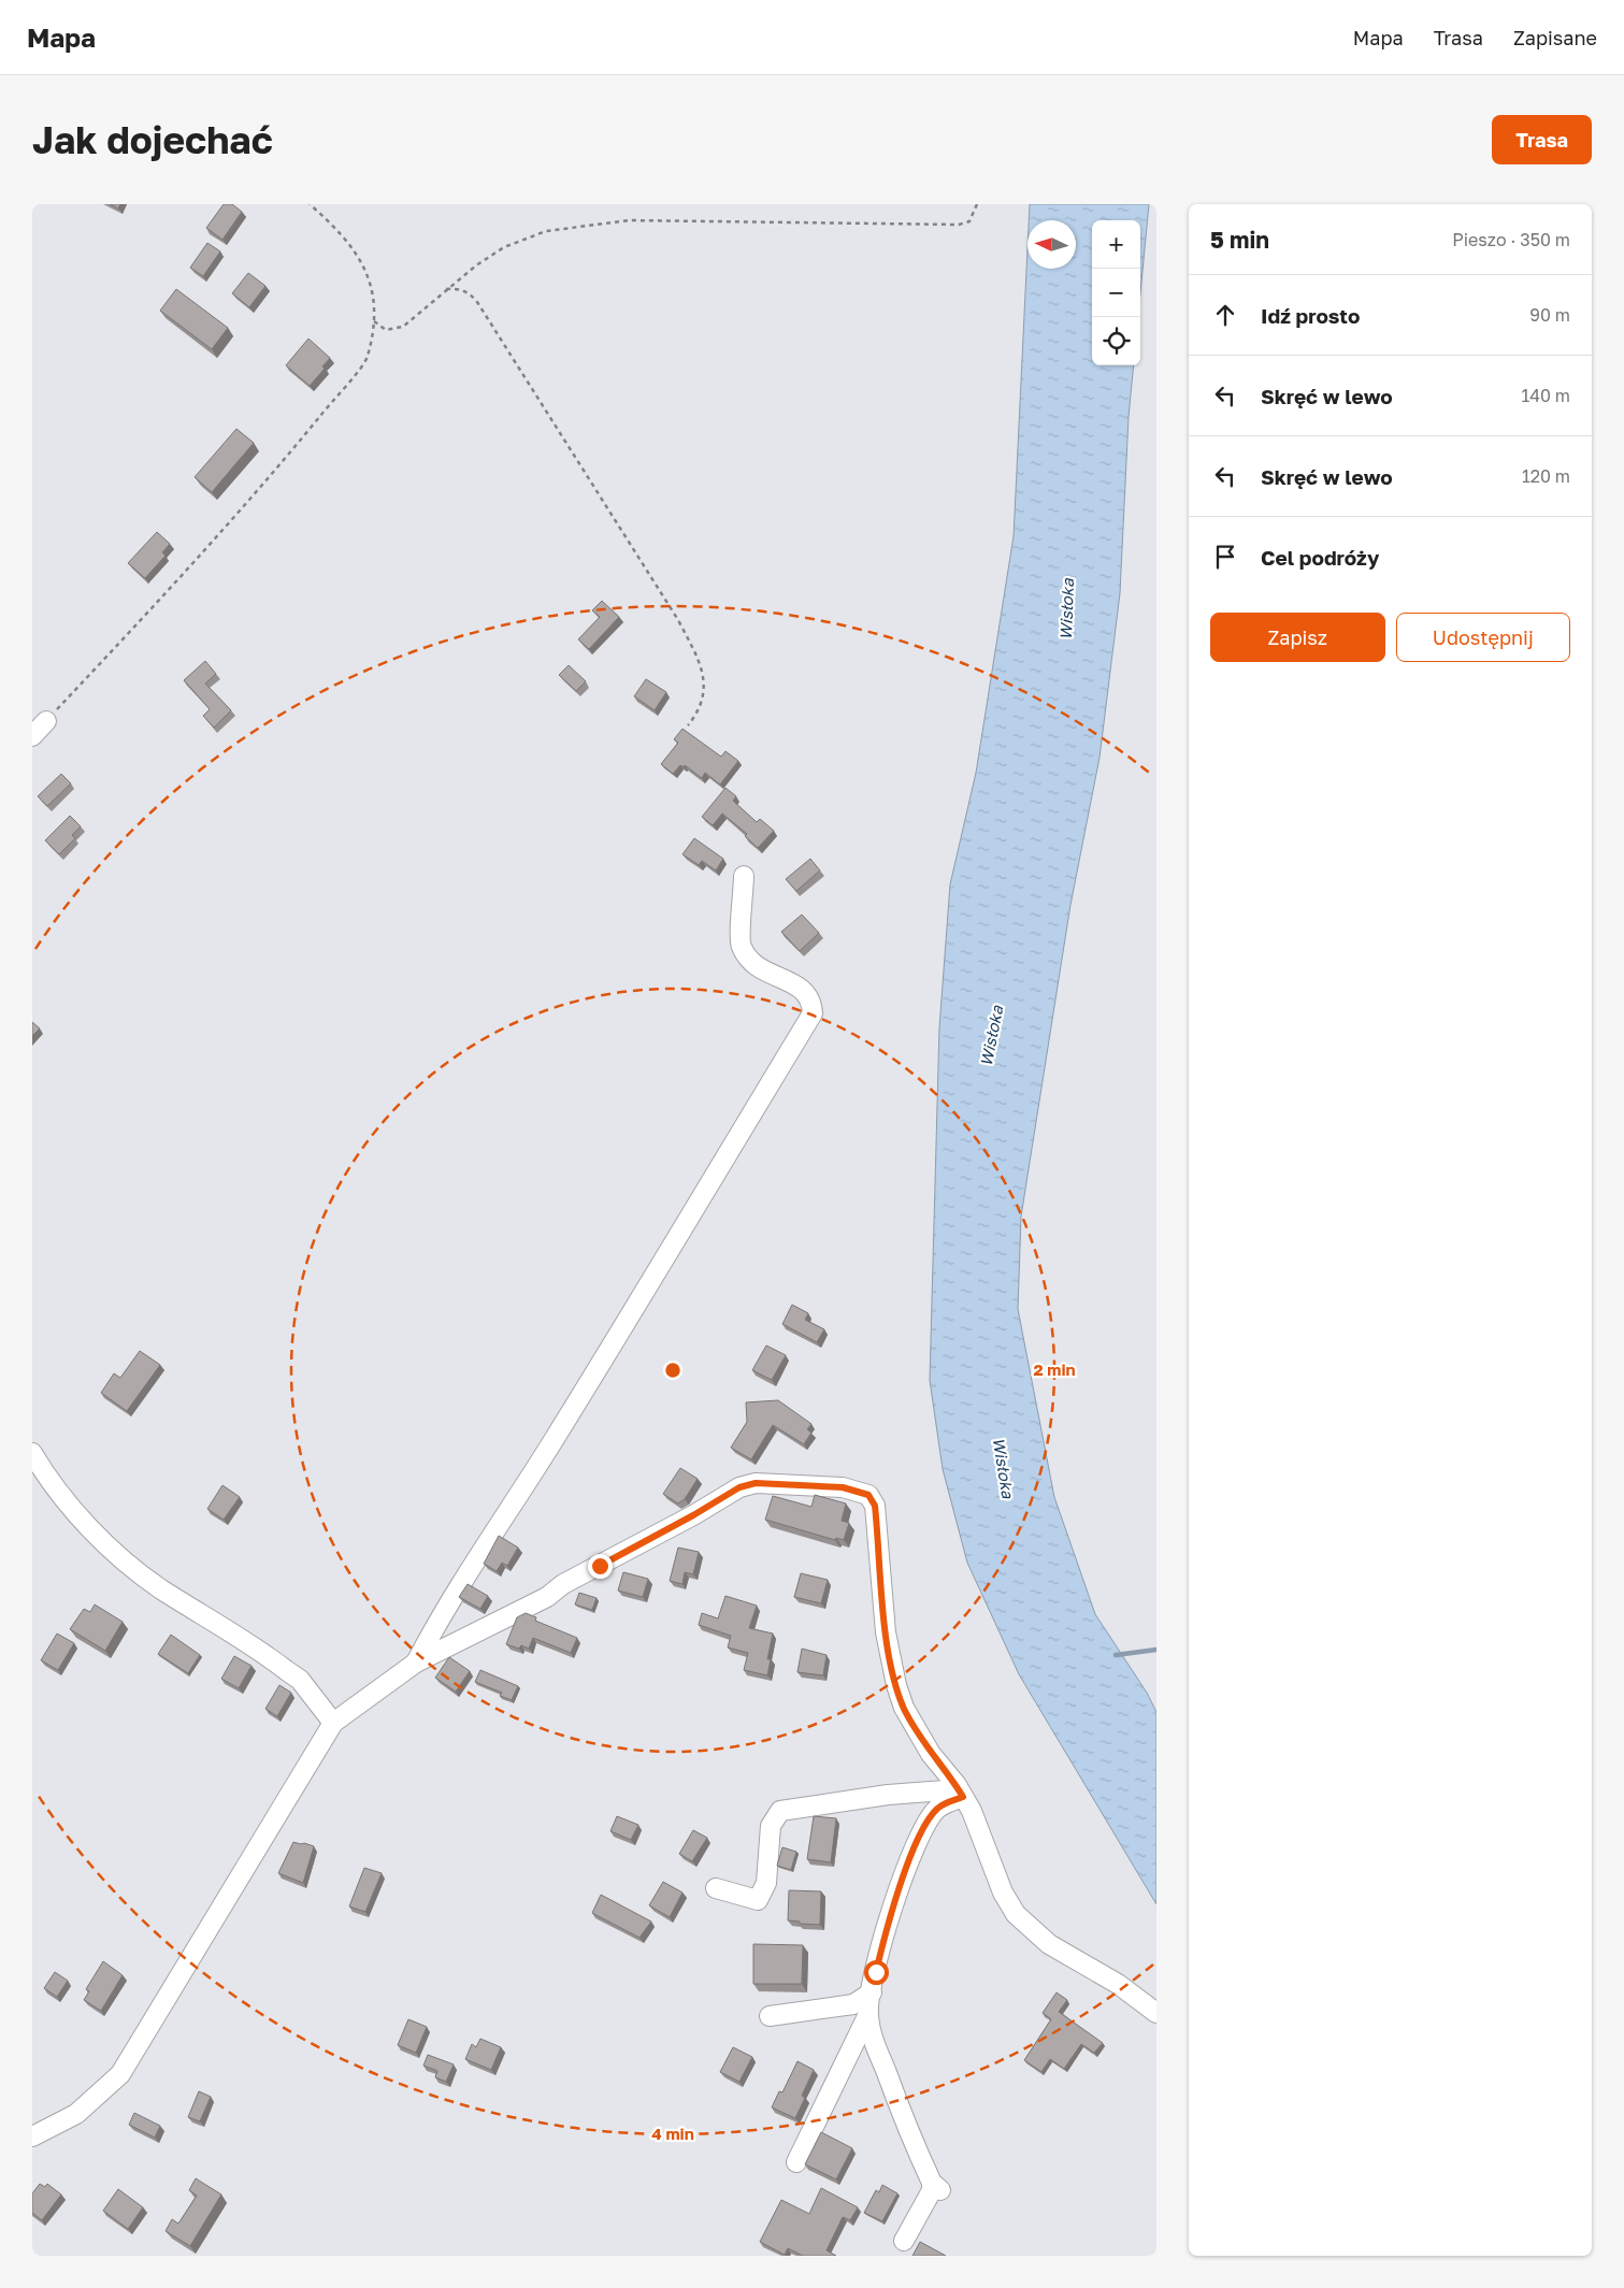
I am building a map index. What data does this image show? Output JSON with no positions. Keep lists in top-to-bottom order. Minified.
{"water":["Wisłoka"],"north":"left","page":{"header":"Mapa","nav":["Mapa","Trasa","Zapisane"],"buttons":["Trasa",["Zapisz","Udostępnij"]],"title":"Jak dojechać","heading":["5 min","Pieszo · 350 m"],"map_buttons":["+","−"],"list":[["Idź prosto","90 m"],["Skręć w lewo","140 m"],["Skręć w lewo","120 m"],"Cel podróży"]},"rings":["2 min","4 min"]}
